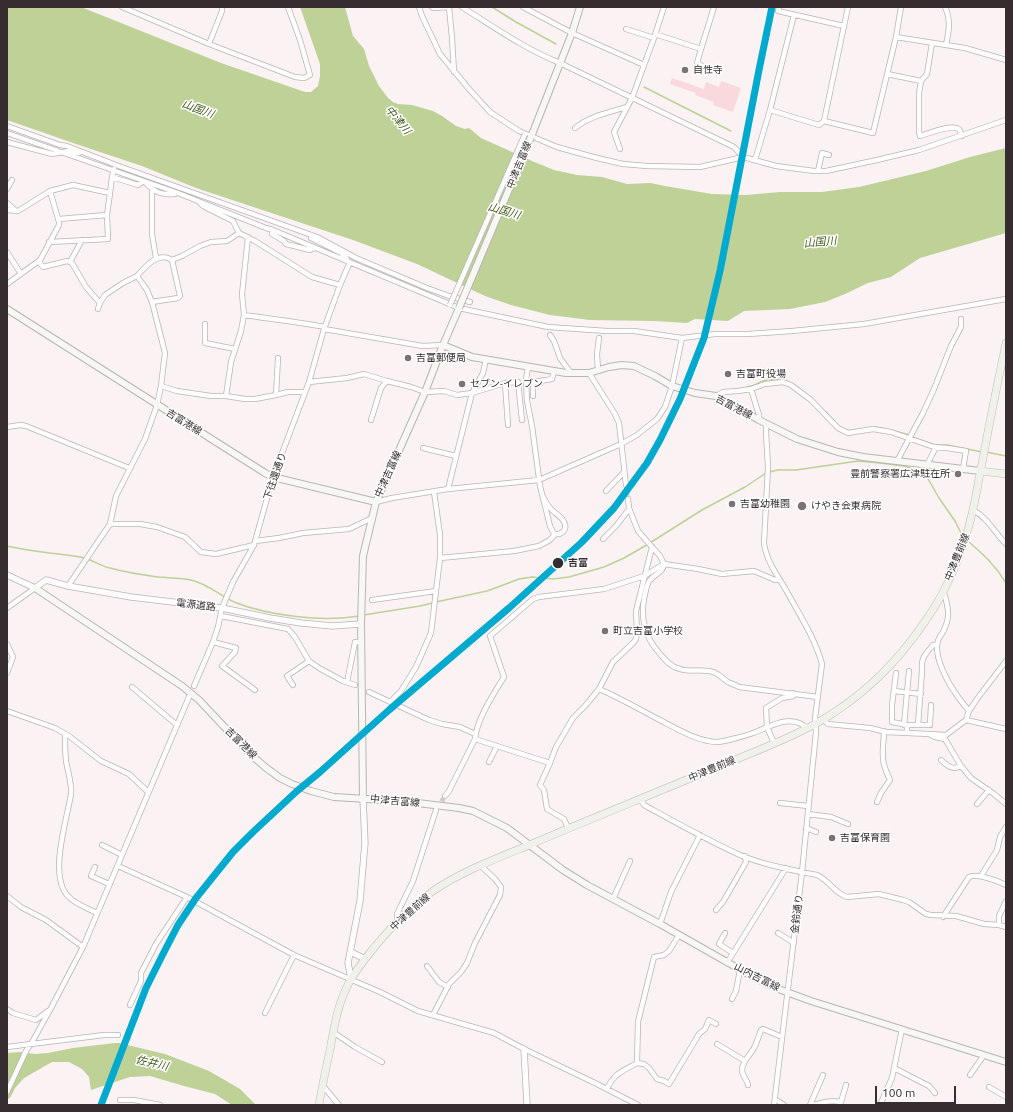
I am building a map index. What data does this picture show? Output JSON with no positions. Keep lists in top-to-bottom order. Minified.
{"streets":{"main road":["中津吉富線","吉富港線","中津豊前線","山内吉富線"],"street":["下往還通り","電源道路","金鈴通り"]},"crossings":[["中津吉富線","吉富港線"],["中津吉富線","中津豊前線"],["中津吉富線","電源道路"],["中津吉富線","山内吉富線"],["吉富港線","下往還通り"],["吉富港線","中津豊前線"],["吉富港線","電源道路"],["吉富港線","金鈴通り"],["下往還通り","電源道路"],["中津豊前線","金鈴通り"],["中津豊前線","山内吉富線"],["金鈴通り","山内吉富線"]],"water":["山国川","中津川","佐井川"],"places":["自性寺","吉富郵便局","吉富町役場","セブン-イレブン","豊前警察署広津駐在所","吉富幼稚園","けやき会東病院","吉富","町立吉富小学校","吉富保育園"],"scale_bar":"100 m"}
